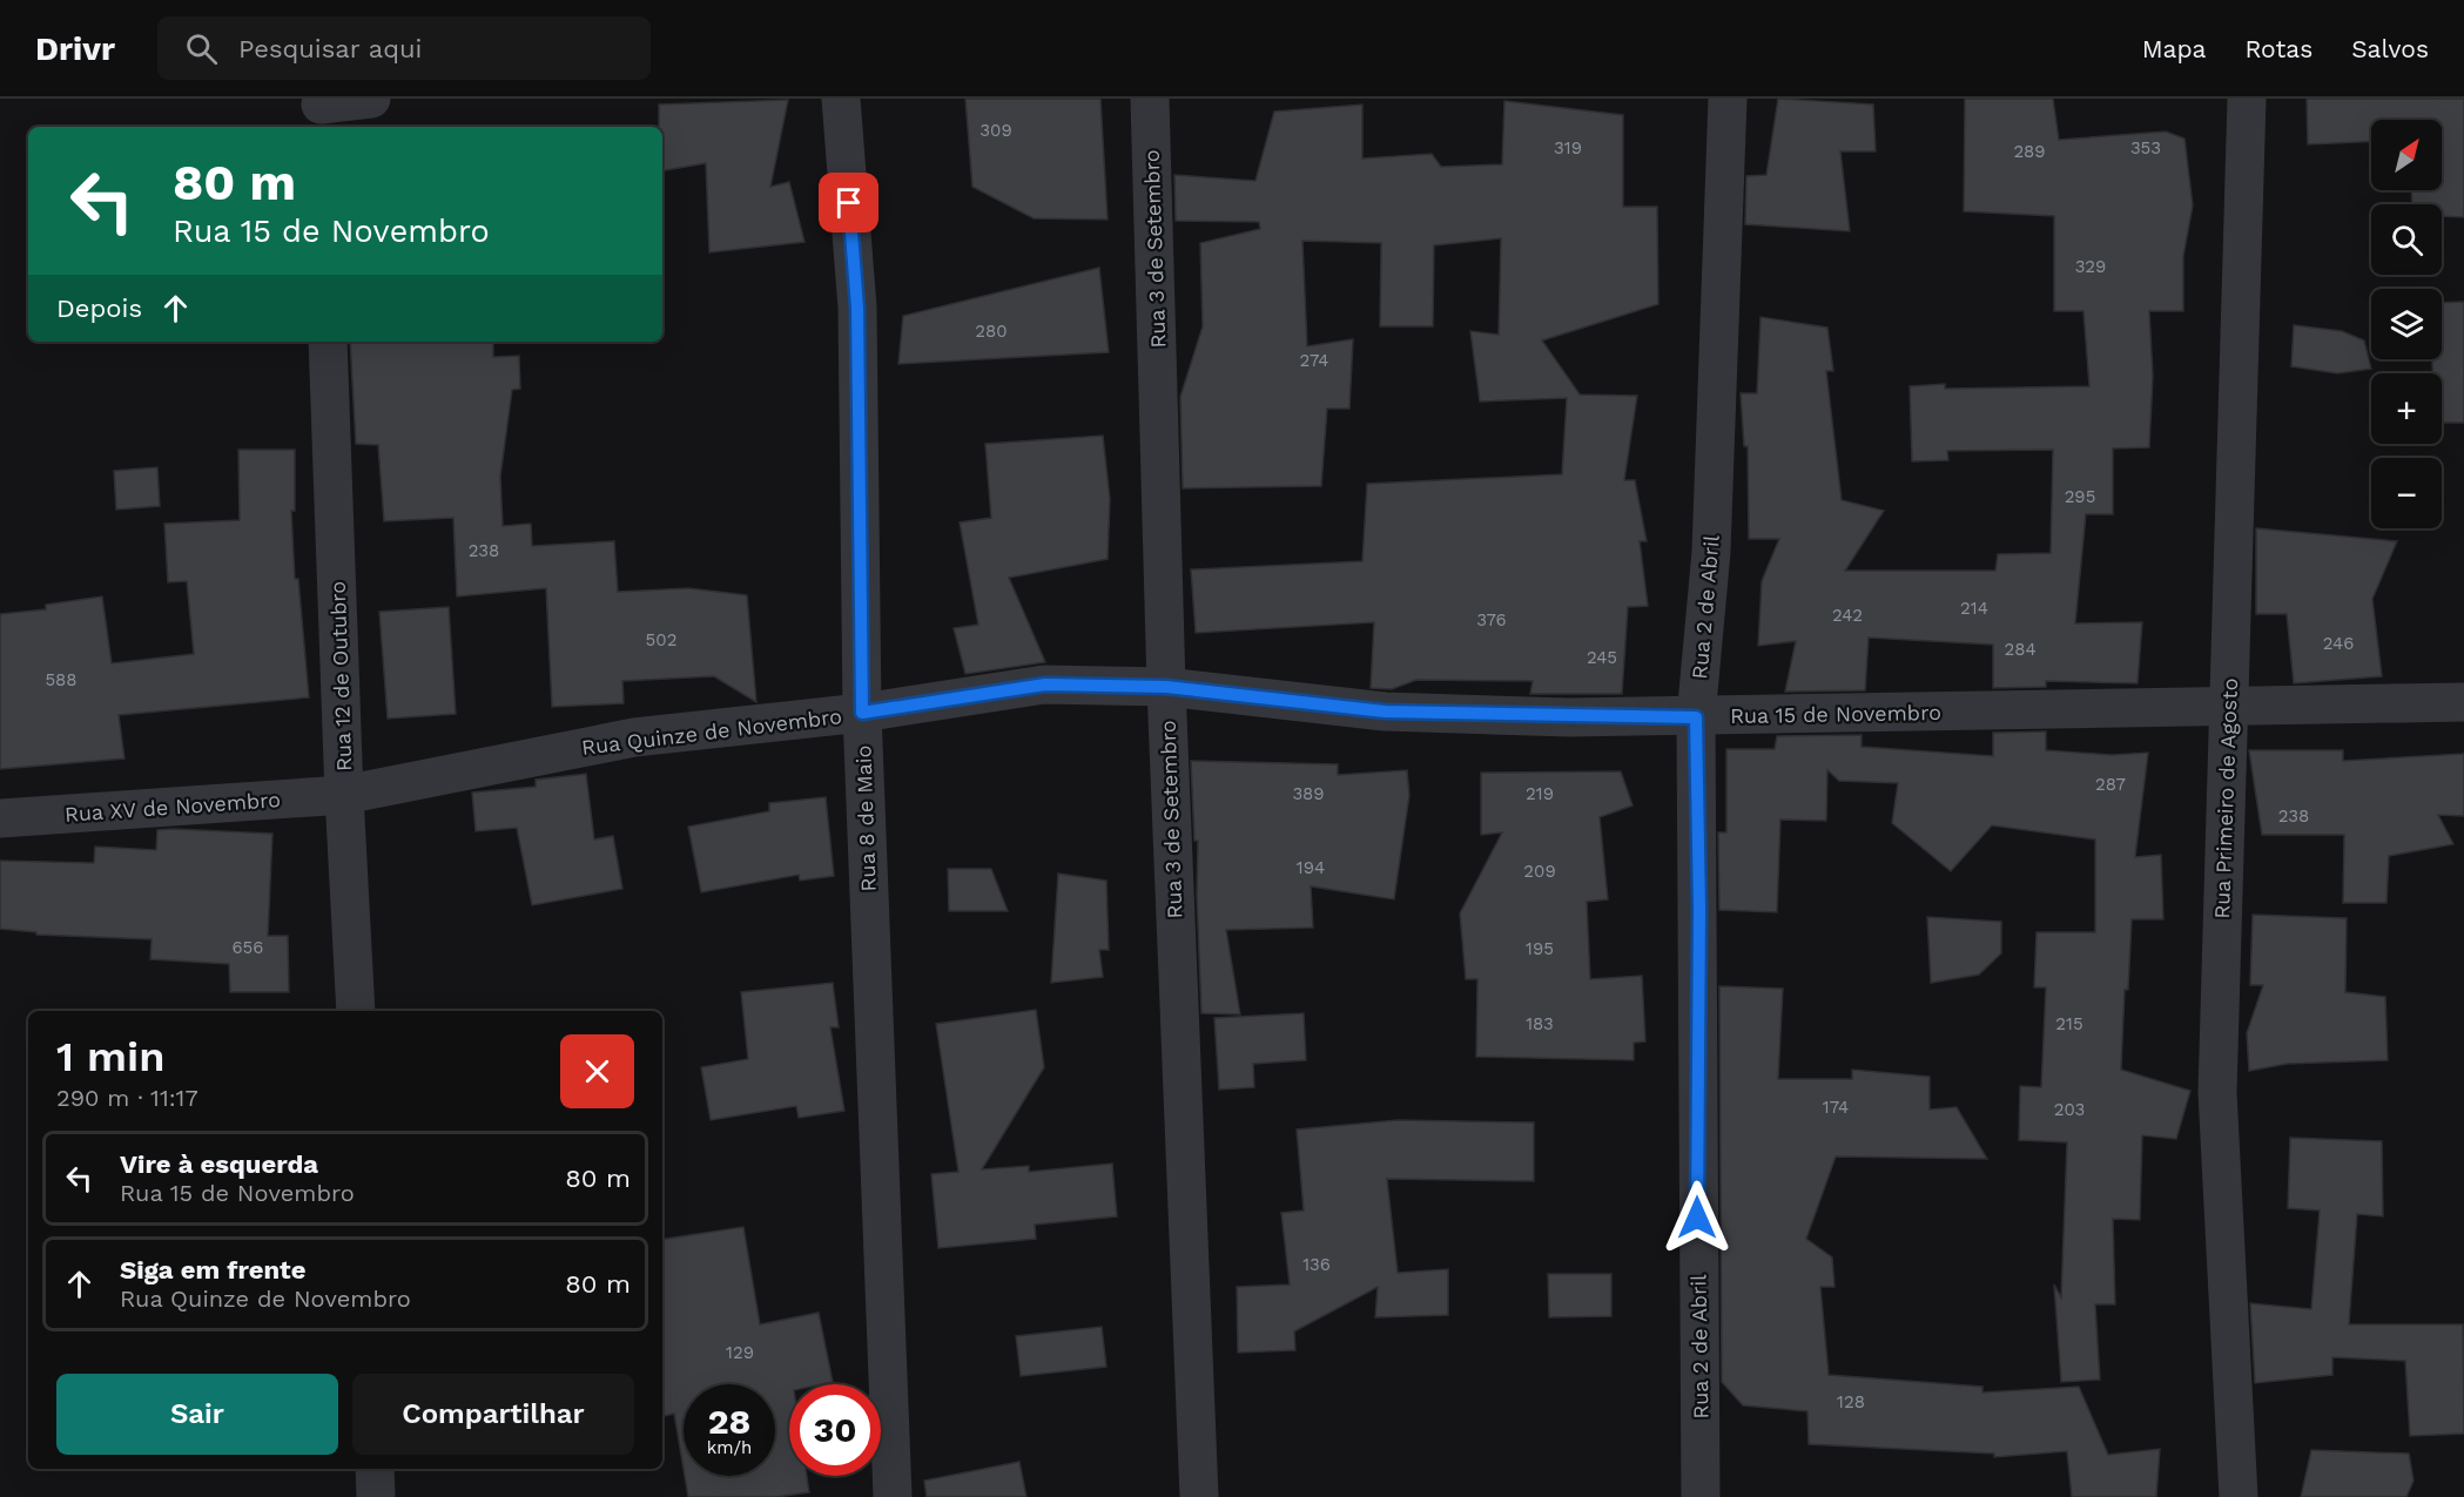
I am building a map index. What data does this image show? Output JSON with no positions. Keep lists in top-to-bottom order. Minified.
{"streets":{"street":["Rua 3 de Setembro","Rua 2 de Abril","Rua 12 de Outubro","Rua 15 de Novembro","Rua Quinze de Novembro","Rua Primeiro de Agosto","Rua XV de Novembro","Rua 8 de Maio"]},"crossings":[["Rua 3 de Setembro","Rua 15 de Novembro"],["Rua 3 de Setembro","Rua Quinze de Novembro"],["Rua 2 de Abril","Rua 15 de Novembro"],["Rua 12 de Outubro","Rua Quinze de Novembro"],["Rua 12 de Outubro","Rua XV de Novembro"],["Rua 15 de Novembro","Rua Quinze de Novembro"],["Rua 15 de Novembro","Rua Primeiro de Agosto"],["Rua Quinze de Novembro","Rua XV de Novembro"],["Rua Quinze de Novembro","Rua 8 de Maio"]],"house_numbers":["309","319","353","289","329","280","274","295","238","214","242","376","502","246","284","245","588","287","389","219","238","194","209","656","195","183","215","174","203","136","129","128"],"north":"top right","page":{"header":"Drivr","search":"Pesquisar aqui","nav":["Mapa","Rotas","Salvos"],"map_buttons":["+","−"],"turn":["80 m","Rua 15 de Novembro"],"then":"Depois","heading":["1 min","290 m · 11:17"],"list":[{"name":"Vire à esquerda","note":"Rua 15 de Novembro","value":"80 m"},{"name":"Siga em frente","note":"Rua Quinze de Novembro","value":"80 m"}],"buttons":["Sair","Compartilhar"],"speed":"28 km/h","limit":"30"}}
